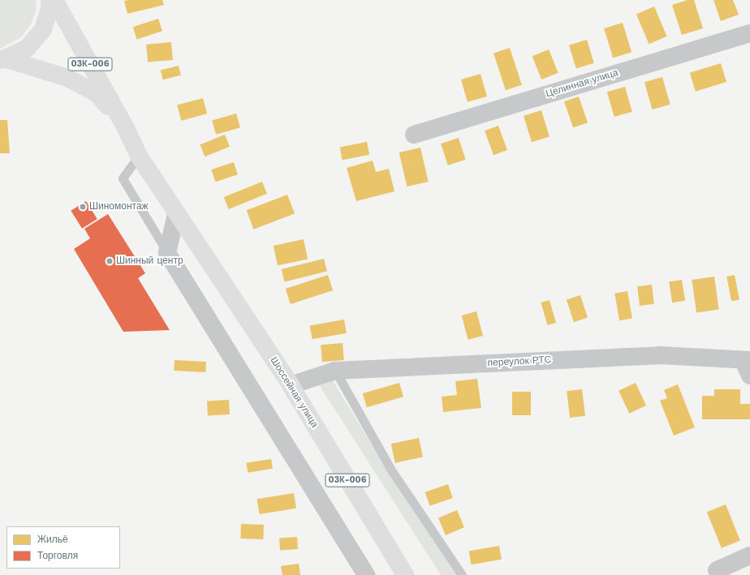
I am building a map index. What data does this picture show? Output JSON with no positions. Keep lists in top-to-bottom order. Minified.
{"streets":{"main road":["03К-006","Шоссейная улица"],"street":["Целинная улица","переулок РТС"]},"crossings":[["переулок РТС","Шоссейная улица"]],"places":["Шиномонтаж","Шинный центр"],"legend":["Жильё","Торговля"]}
